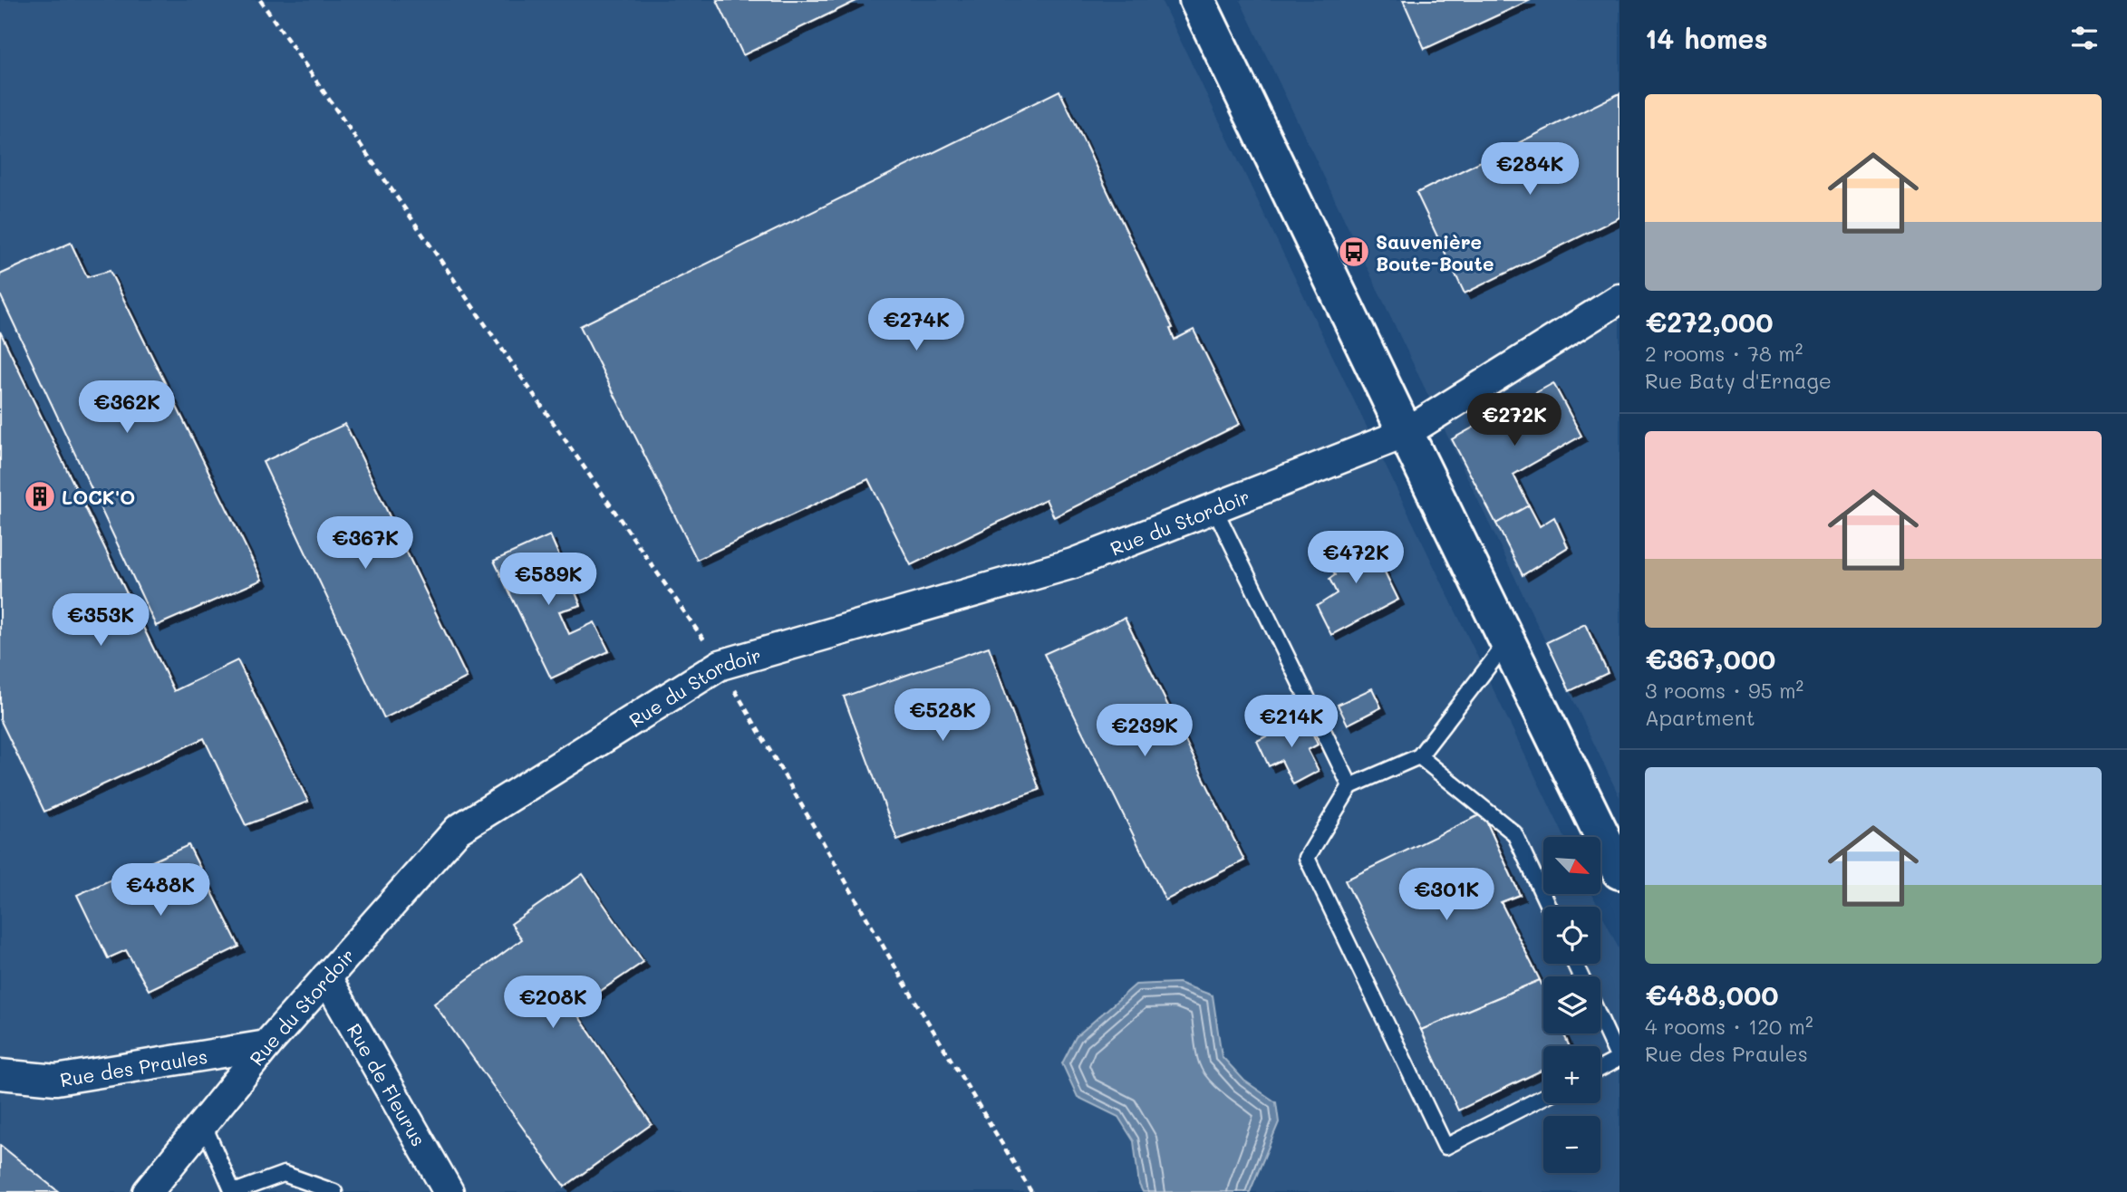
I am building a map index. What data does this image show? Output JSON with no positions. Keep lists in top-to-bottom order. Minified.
{"streets":{"street":["Rue du Stordoir","Rue des Praules","Rue de Fleurus"]},"crossings":[["Rue du Stordoir","Rue des Praules"],["Rue du Stordoir","Rue de Fleurus"]],"places":{"bus stop":["Sauvenière Boute-Boute"],"building":["LOCK'O"]},"north":"bottom right","page":{"heading":"14 homes","list":[{"name":"€272,000","note":"2 rooms · 78 m² · Rue Baty d'Ernage"},{"name":"€367,000","note":"3 rooms · 95 m² · Apartment"},{"name":"€488,000","note":"4 rooms · 120 m² · Rue des Praules"}],"price":["€284K","€274K","€362K","€272K","€367K","€472K","€589K","€353K","€528K","€214K","€239K","€488K","€301K","€208K"],"map_buttons":["+","−"]}}
